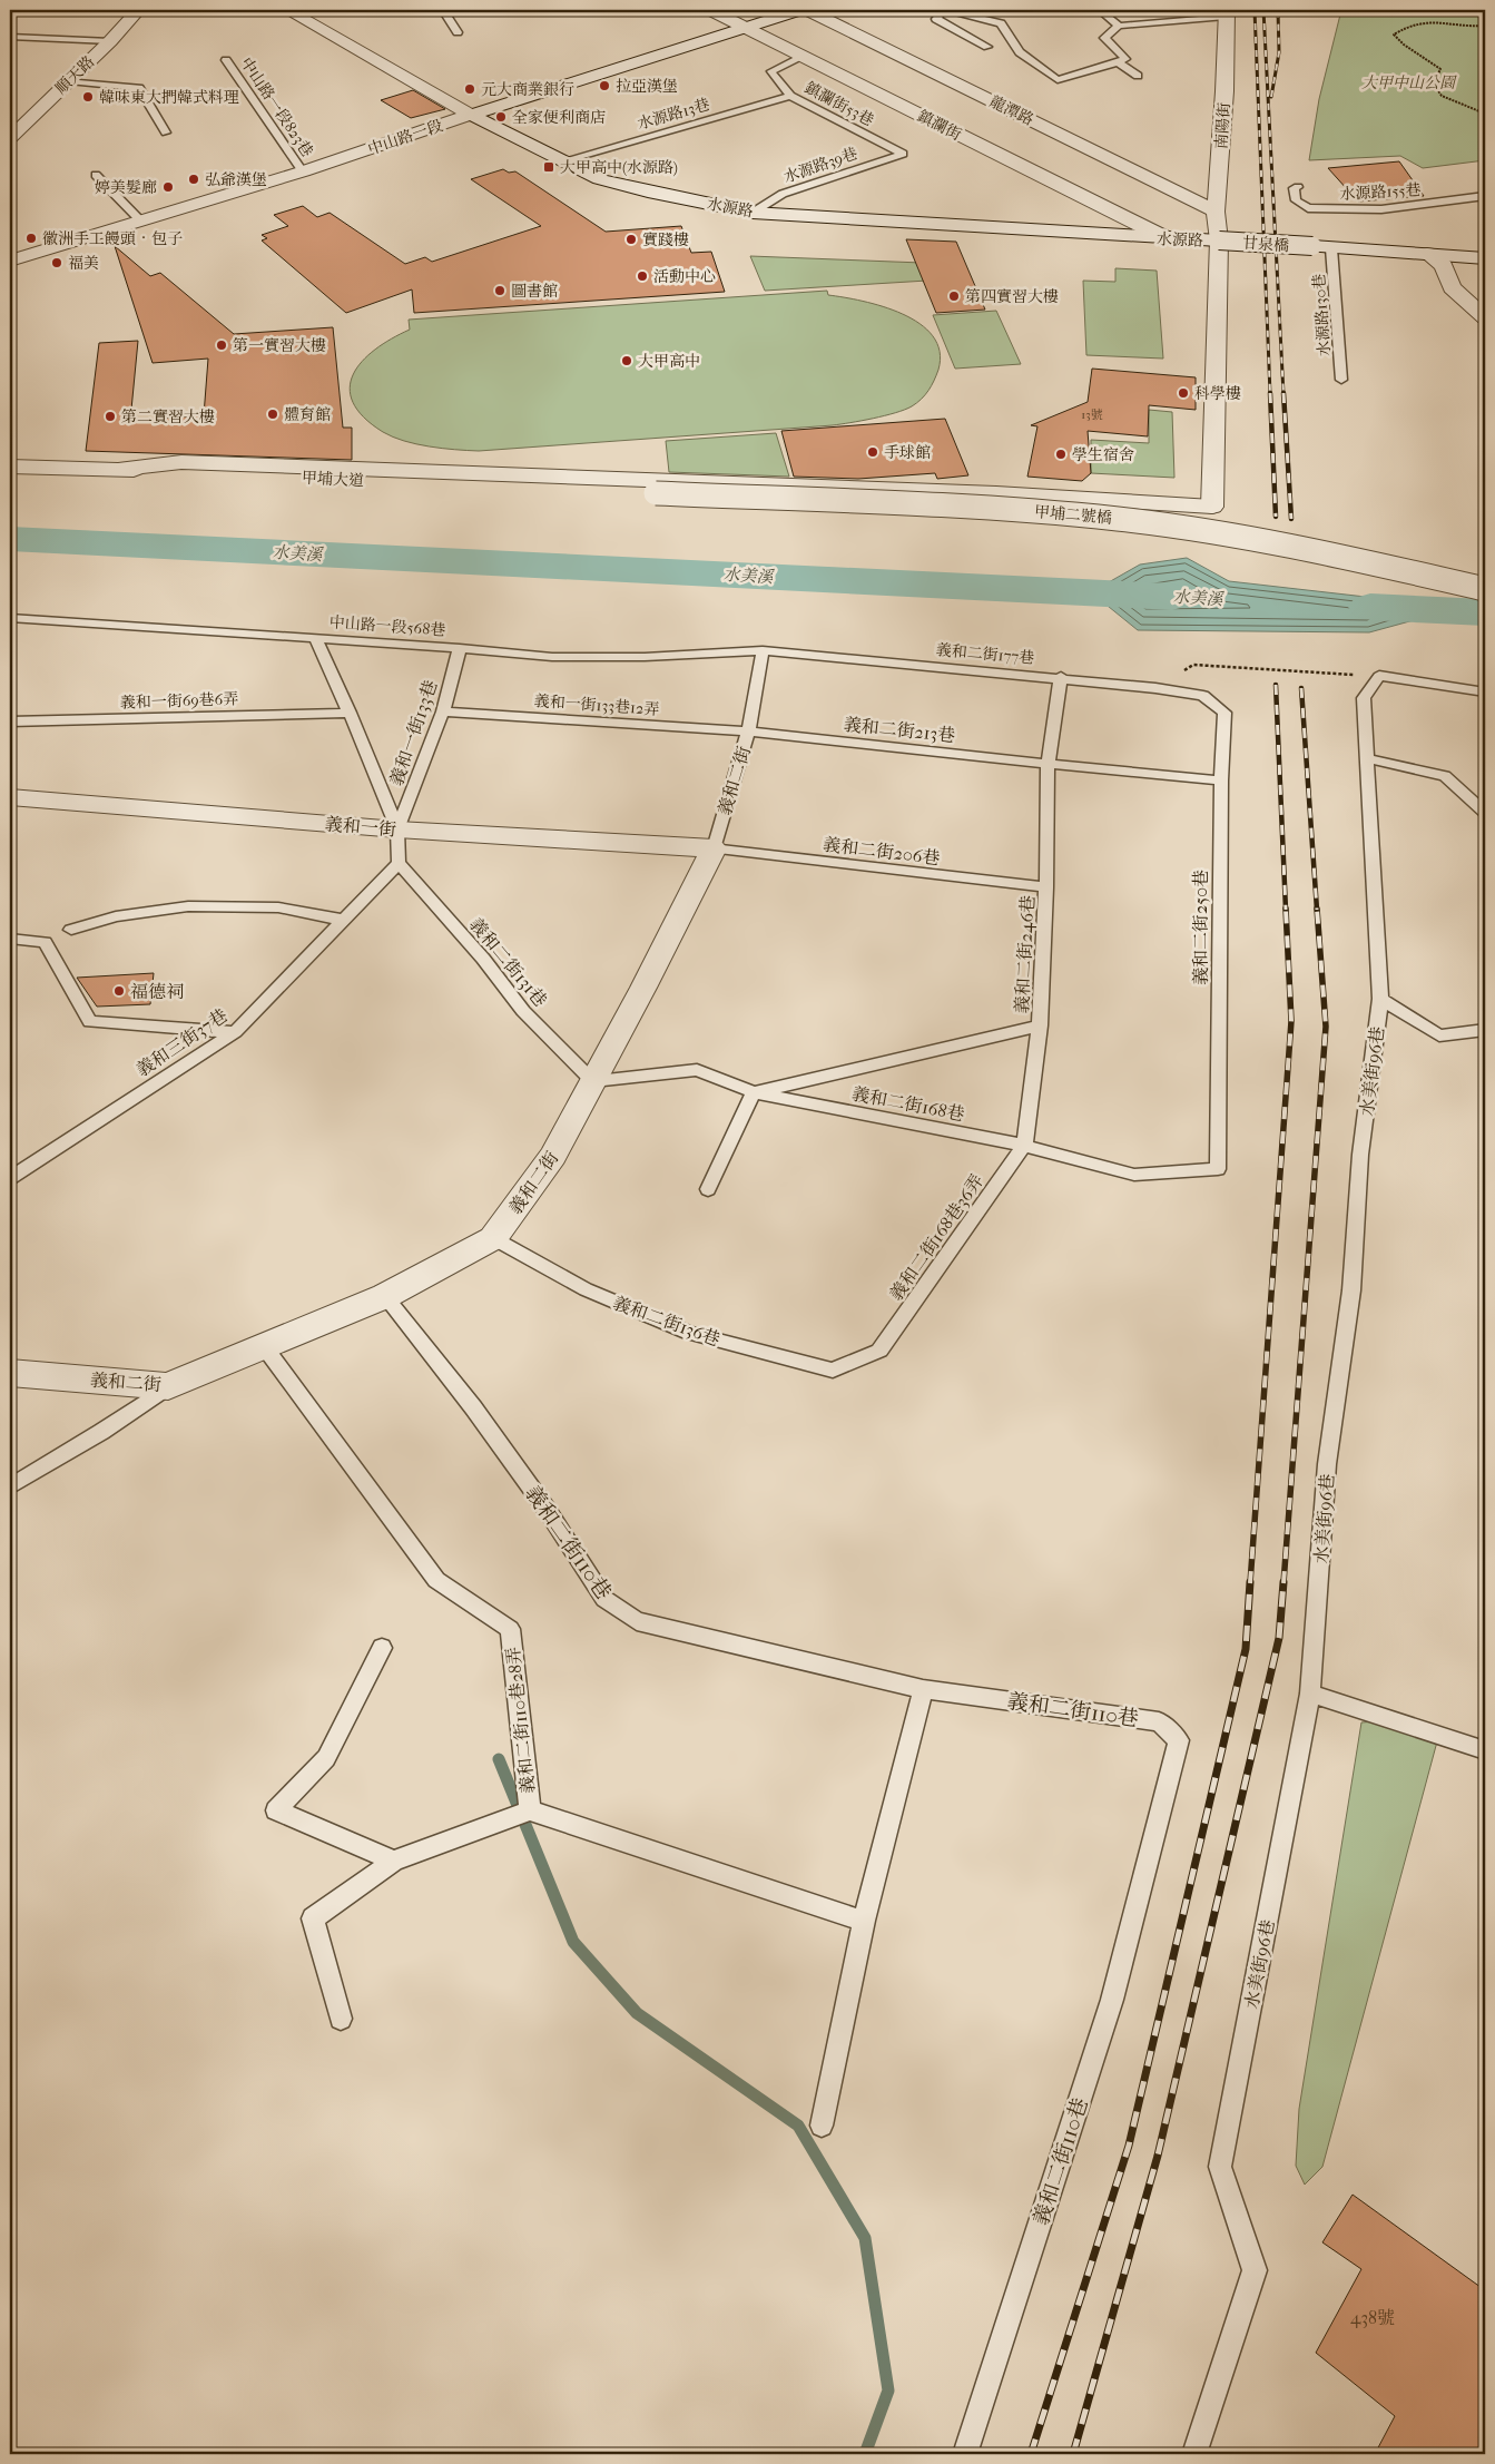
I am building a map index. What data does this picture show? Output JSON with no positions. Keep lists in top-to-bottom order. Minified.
{"streets":{"street":["順天路","龍潭路","鎮瀾街","南陽街","中山路一段","水源路","甘泉橋","甲埔大道","甲埔二號橋","義和二街","義和一街"],"lane":["鎮瀾街53巷","中山路一段823巷","水源路13巷","水源路39巷","水源路155巷","水源路130巷","中山路一段568巷","義和二街177巷","義和一街69巷6弄","義和一街133巷12弄","義和二街213巷","義和一街133巷","義和二街206巷","義和二街250巷","義和二街246巷","義和二街131巷","義和三街37巷","水美街96巷","義和二街168巷","義和二街168巷36弄","義和二街136巷","義和二街110巷","義和二街110巷28弄"]},"crossings":[["鎮瀾街53巷","水源路13巷"],["鎮瀾街53巷","鎮瀾街"],["鎮瀾街53巷","水源路39巷"],["中山路一段823巷","中山路一段"],["龍潭路","南陽街"],["水源路13巷","水源路"],["鎮瀾街","中山路一段"],["鎮瀾街","水源路"],["南陽街","水源路"],["南陽街","甘泉橋"],["南陽街","甲埔大道"],["中山路一段","水源路"],["水源路39巷","水源路"],["水源路","甘泉橋"],["甘泉橋","水源路130巷"],["甲埔大道","甲埔二號橋"],["中山路一段568巷","義和二街177巷"],["中山路一段568巷","義和一街133巷"],["中山路一段568巷","義和二街"],["義和二街177巷","義和二街"],["義和二街177巷","義和二街250巷"],["義和一街133巷12弄","義和二街213巷"],["義和一街133巷12弄","義和一街133巷"],["義和一街133巷12弄","義和二街"],["義和二街213巷","義和二街"],["義和二街213巷","義和二街250巷"],["義和二街213巷","義和二街246巷"],["義和一街133巷","義和一街"],["義和二街","義和一街"],["義和二街","義和二街206巷"],["義和二街","義和二街131巷"],["義和二街","義和二街168巷"],["義和二街","義和二街136巷"],["義和二街","義和二街110巷"],["義和二街","義和二街110巷28弄"],["義和一街","義和二街206巷"],["義和二街206巷","義和二街246巷"],["義和二街250巷","義和二街168巷"],["義和二街246巷","義和二街168巷"],["義和二街246巷","義和二街168巷36弄"],["義和二街131巷","義和三街37巷"],["義和二街131巷","義和二街168巷"],["義和二街168巷","義和二街168巷36弄"],["義和二街168巷36弄","義和二街136巷"]],"water":["水美溪"],"parks":["大甲中山公園"],"places":{"other":["拉亞漢堡","元大商業銀行","韓味東大捫韓式料理","全家便利商店","弘爺漢堡","婷美髮廊","徽洲手工饅頭‧包子","實踐樓","福美","活動中心","圖書館","第四實習大樓","第一實習大樓","大甲高中","科學樓","體育館","第二實習大樓","手球館","學生宿舍","福德祠"],"transit":["大甲高中(水源路)"]},"house_numbers":["13號","438號"]}
